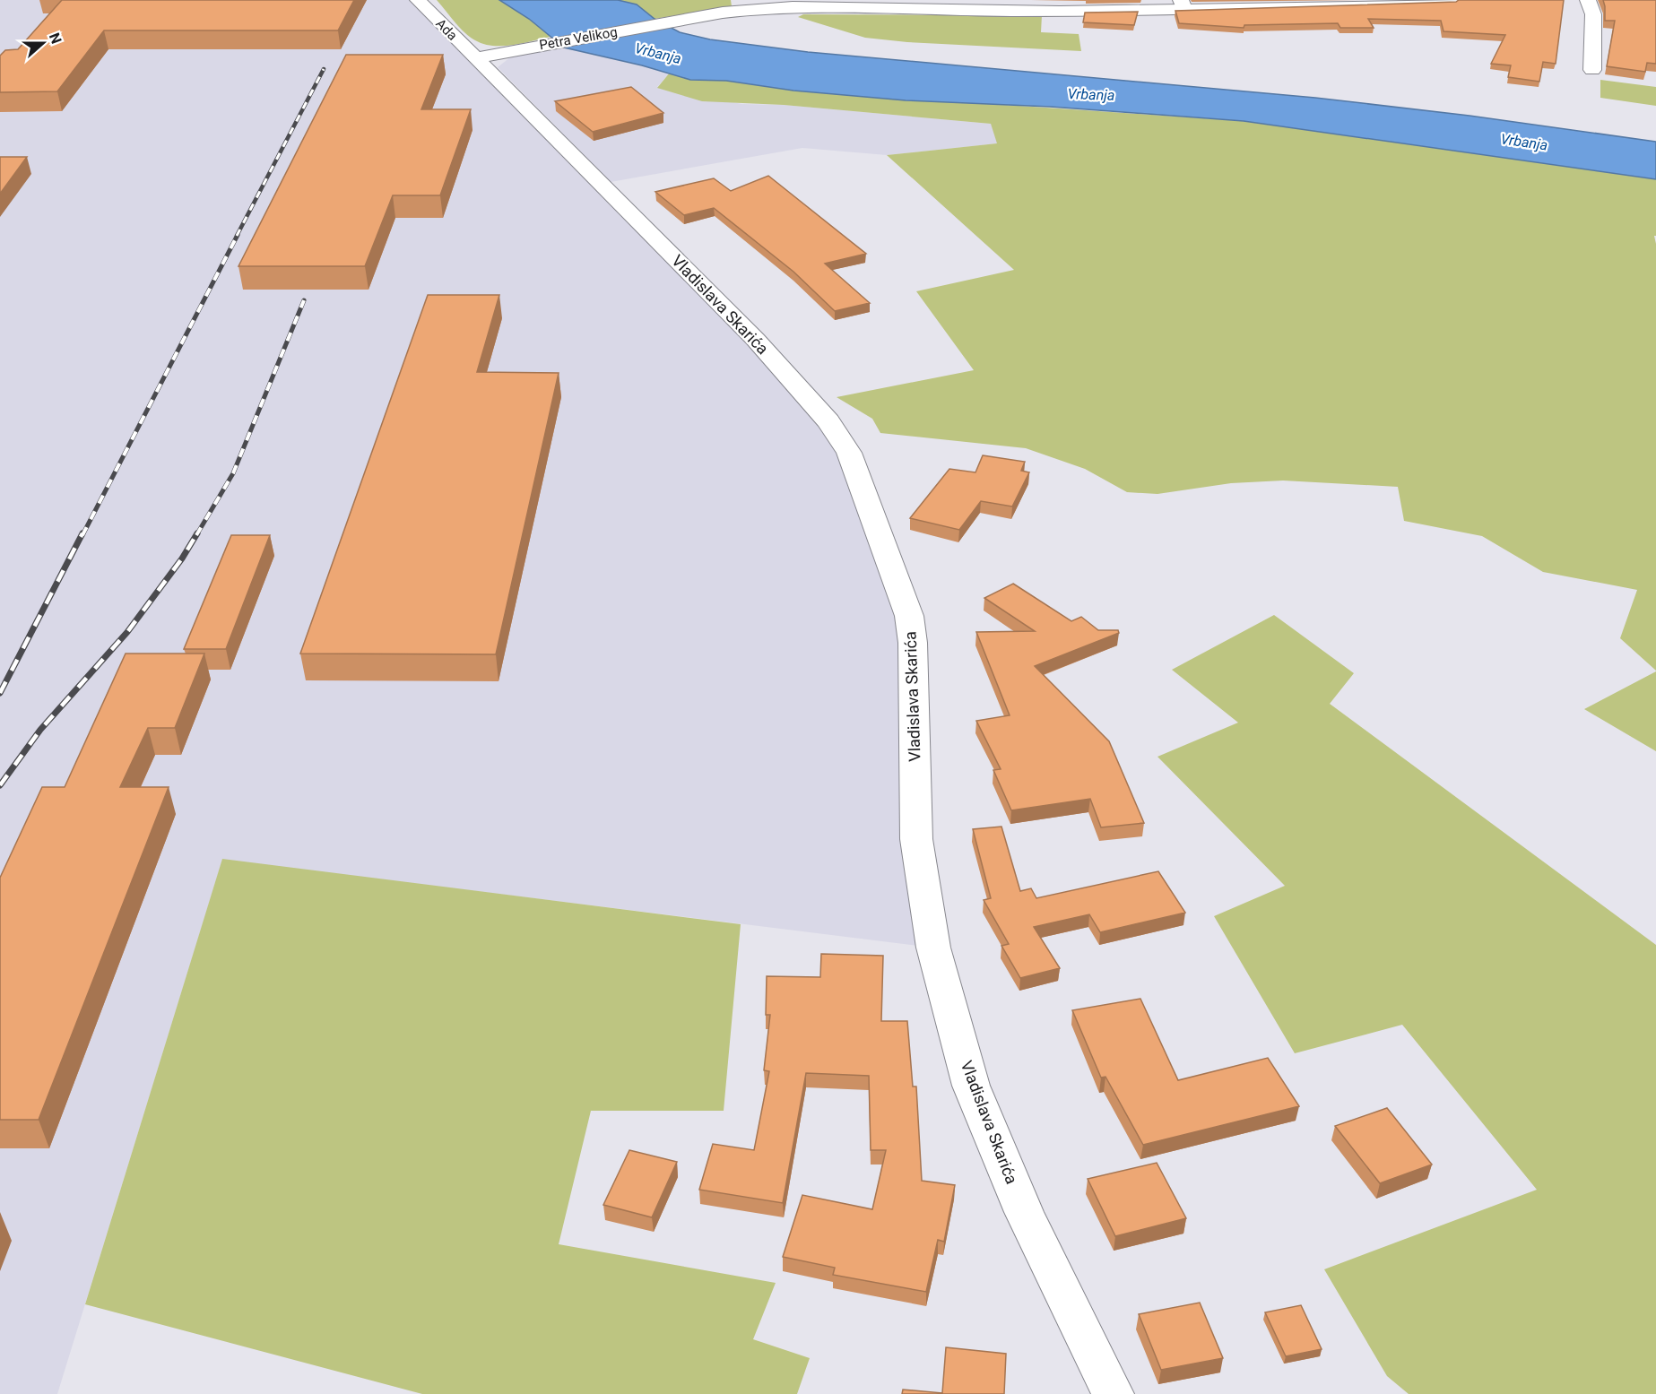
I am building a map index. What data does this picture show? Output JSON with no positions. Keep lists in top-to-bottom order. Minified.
{"streets":{"street":["Ada","Petra Velikog","Vladislava Skarića"]},"crossings":[["Ada","Petra Velikog"],["Ada","Vladislava Skarića"],["Petra Velikog","Vladislava Skarića"]],"water":["Vrbanja"],"north":"right"}
